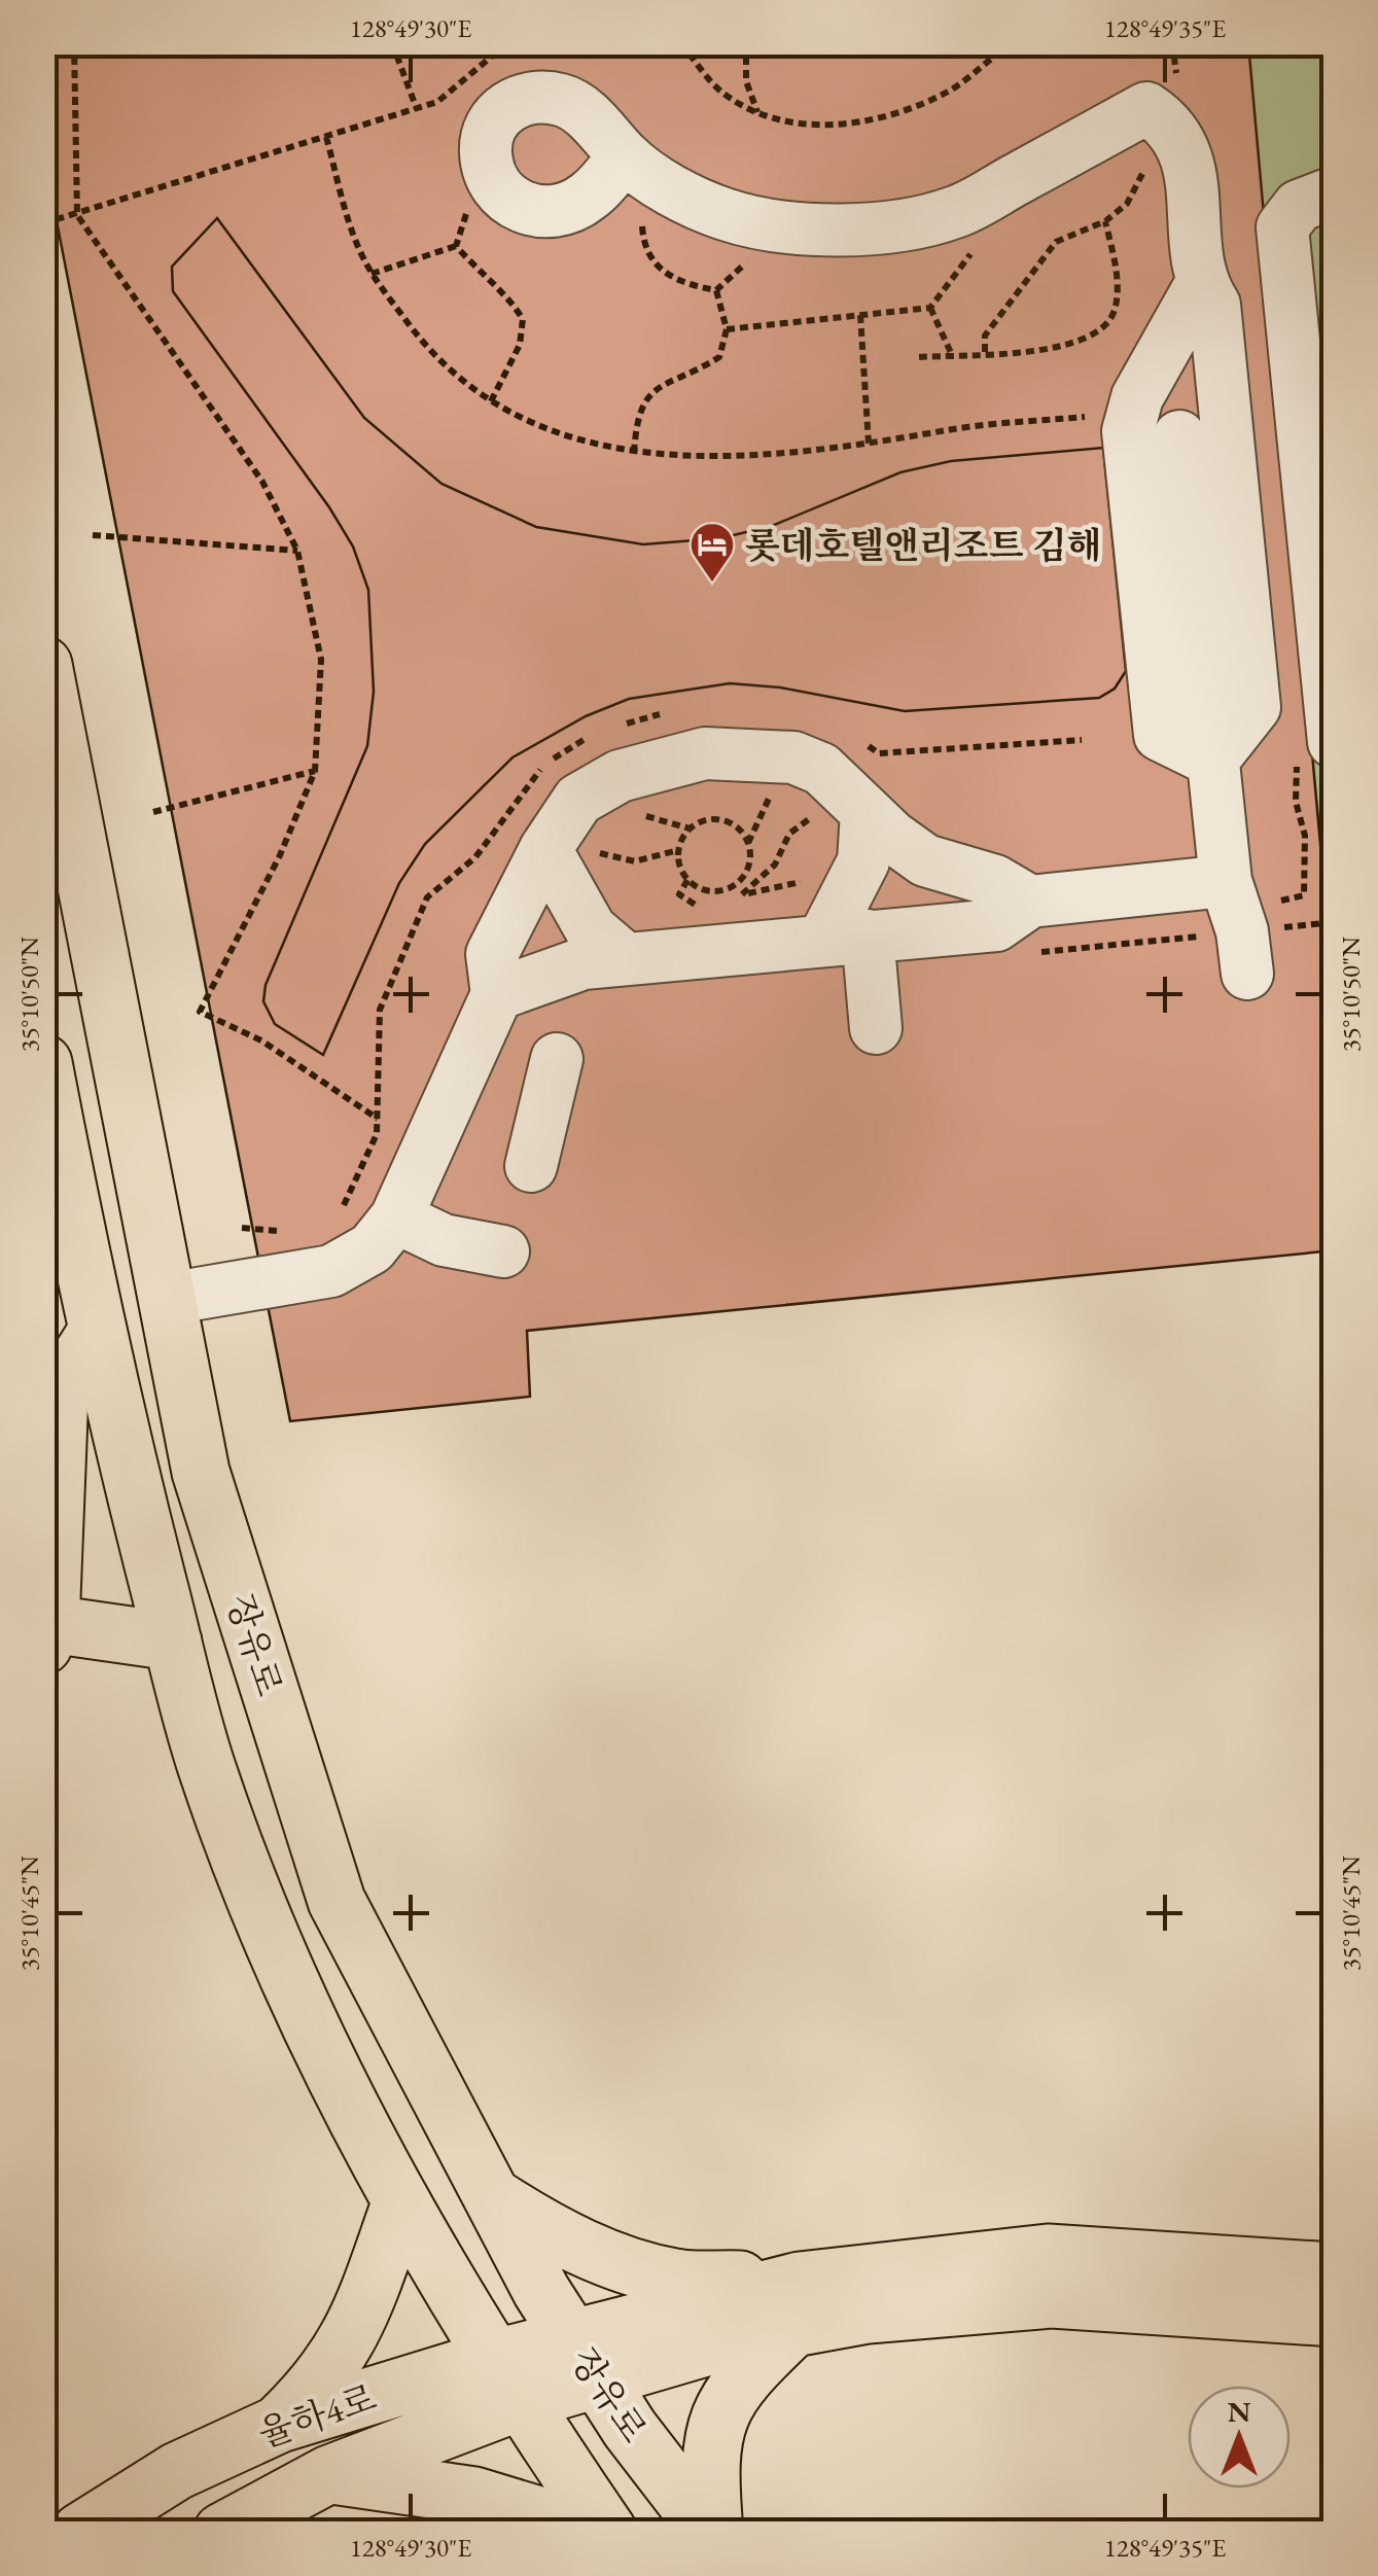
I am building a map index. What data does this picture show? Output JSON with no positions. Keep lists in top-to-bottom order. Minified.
{"streets":{"main road":["장유로","율하4로"]},"crossings":[["장유로","율하4로"]],"places":{"hotel":["롯데호텔앤리조트 김해"]},"north":"top","coordinates":["128°49'30\"E","128°49'35\"E","35°10'50\"N","35°10'45\"N"]}
